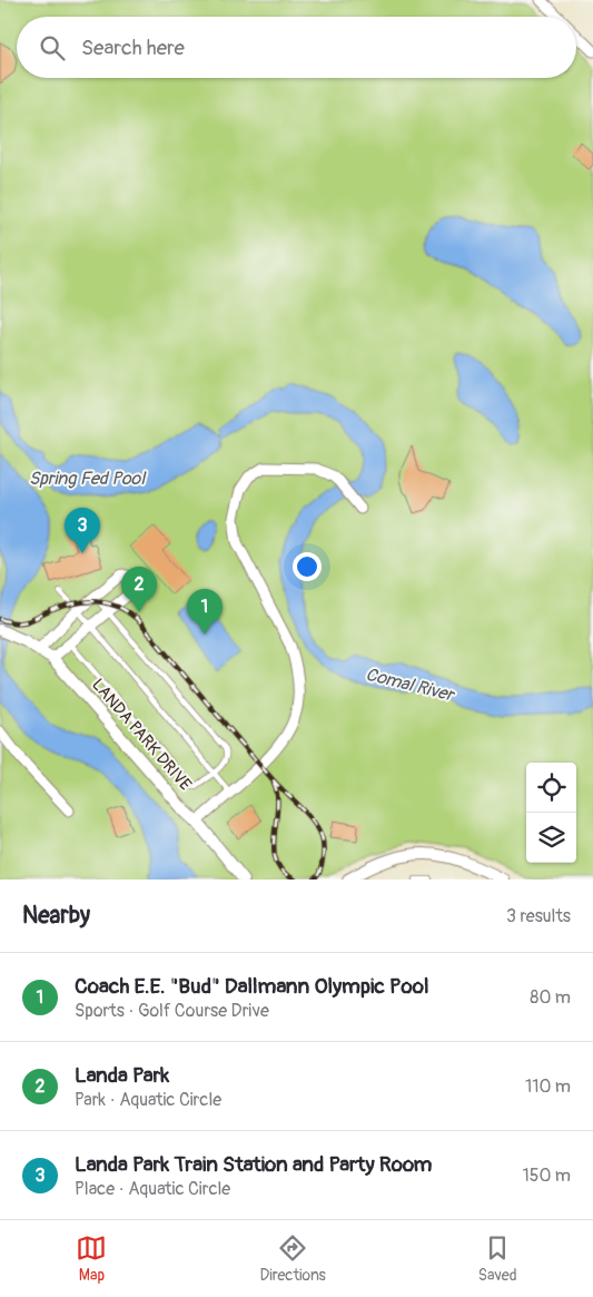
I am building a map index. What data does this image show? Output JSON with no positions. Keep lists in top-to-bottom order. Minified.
{"streets":{"street":["LANDA PARK DRIVE"]},"water":["Spring Fed Pool","Comal River"],"page":{"search":"Search here","pins":["3","2","1"],"heading":["Nearby","3 results"],"list":[{"mark":"1","name":"Coach E.E. \"Bud\" Dallmann Olympic Pool","note":"Sports · Golf Course Drive","value":"80 m"},{"mark":"2","name":"Landa Park","note":"Park · Aquatic Circle","value":"110 m"},{"mark":"3","name":"Landa Park Train Station and Party Room","note":"Place · Aquatic Circle","value":"150 m"}],"nav":["Map","Directions","Saved"]}}
